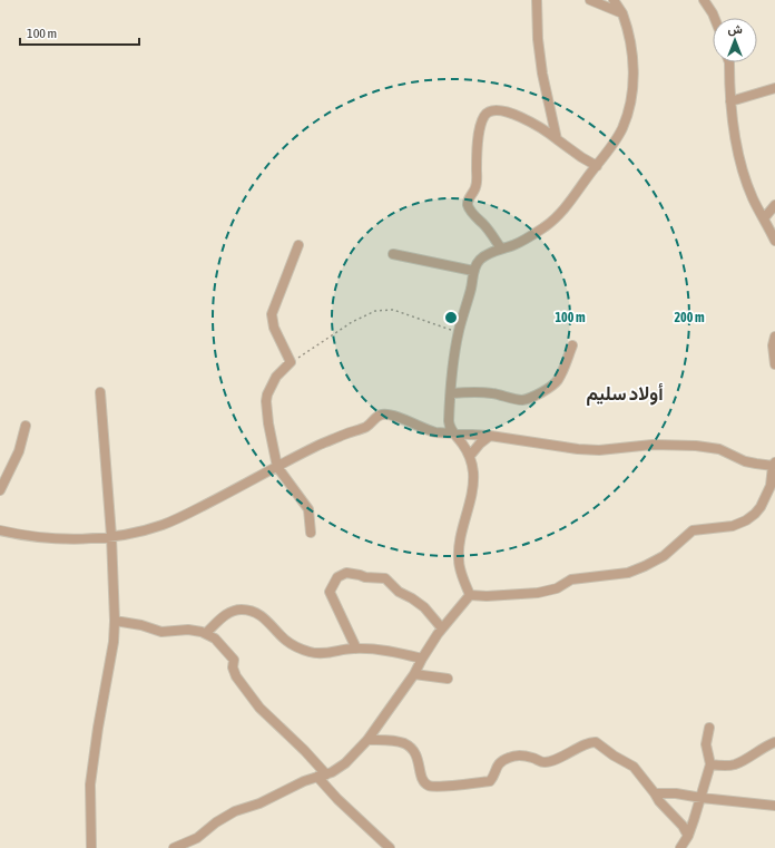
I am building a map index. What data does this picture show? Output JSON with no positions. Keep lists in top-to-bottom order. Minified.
{"districts":["أولاد سليم"],"scale_bar":"100 m","north":"top","rings":["100 m","200 m"]}
